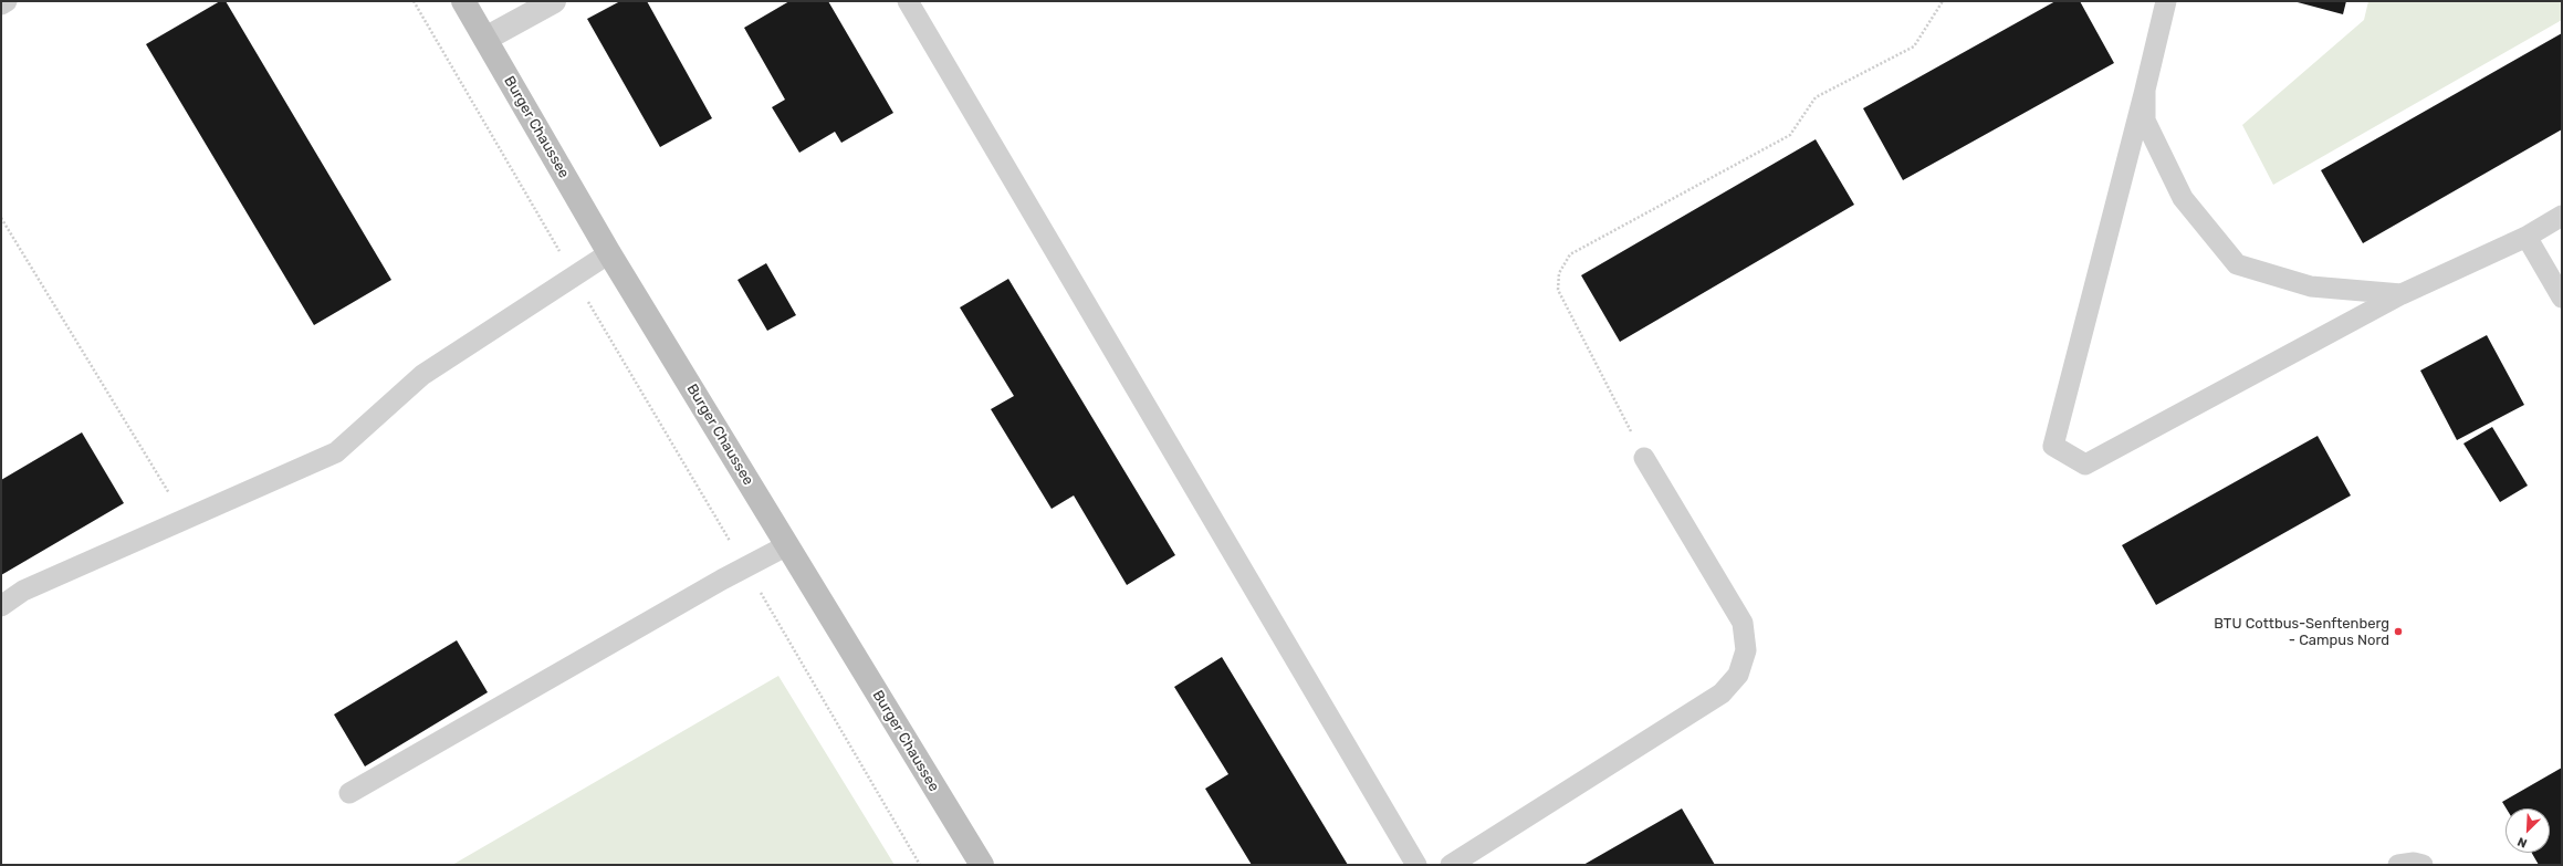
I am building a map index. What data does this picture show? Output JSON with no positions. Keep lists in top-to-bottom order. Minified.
{"streets":{"main road":["Burger Chaussee"]},"places":["BTU Cottbus-Senftenberg - Campus Nord"],"north":"bottom left"}
